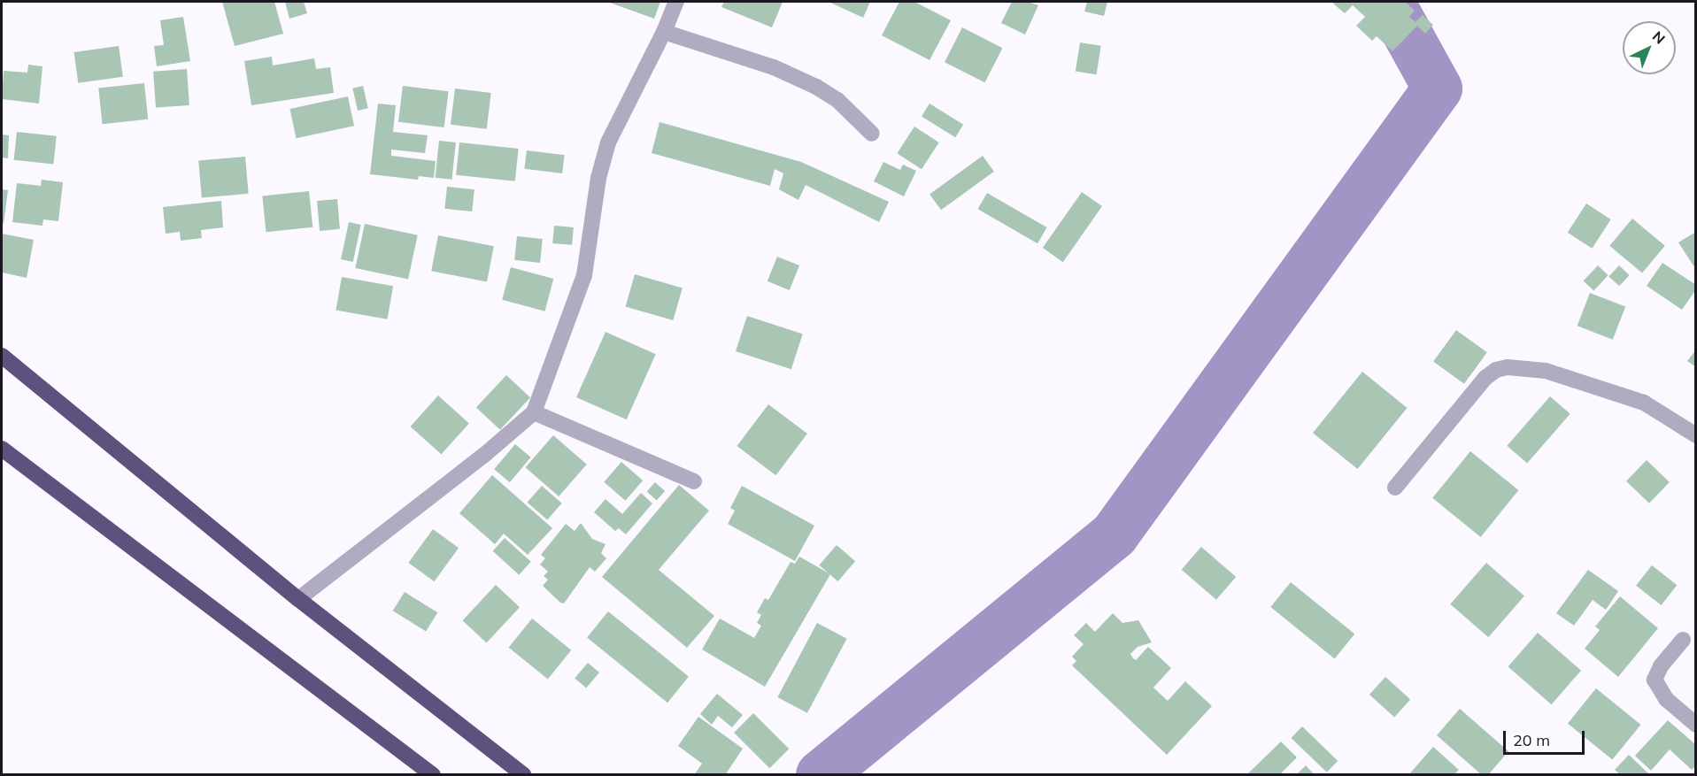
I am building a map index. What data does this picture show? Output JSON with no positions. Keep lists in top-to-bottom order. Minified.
{"scale_bar":"20 m","north":"top right"}
